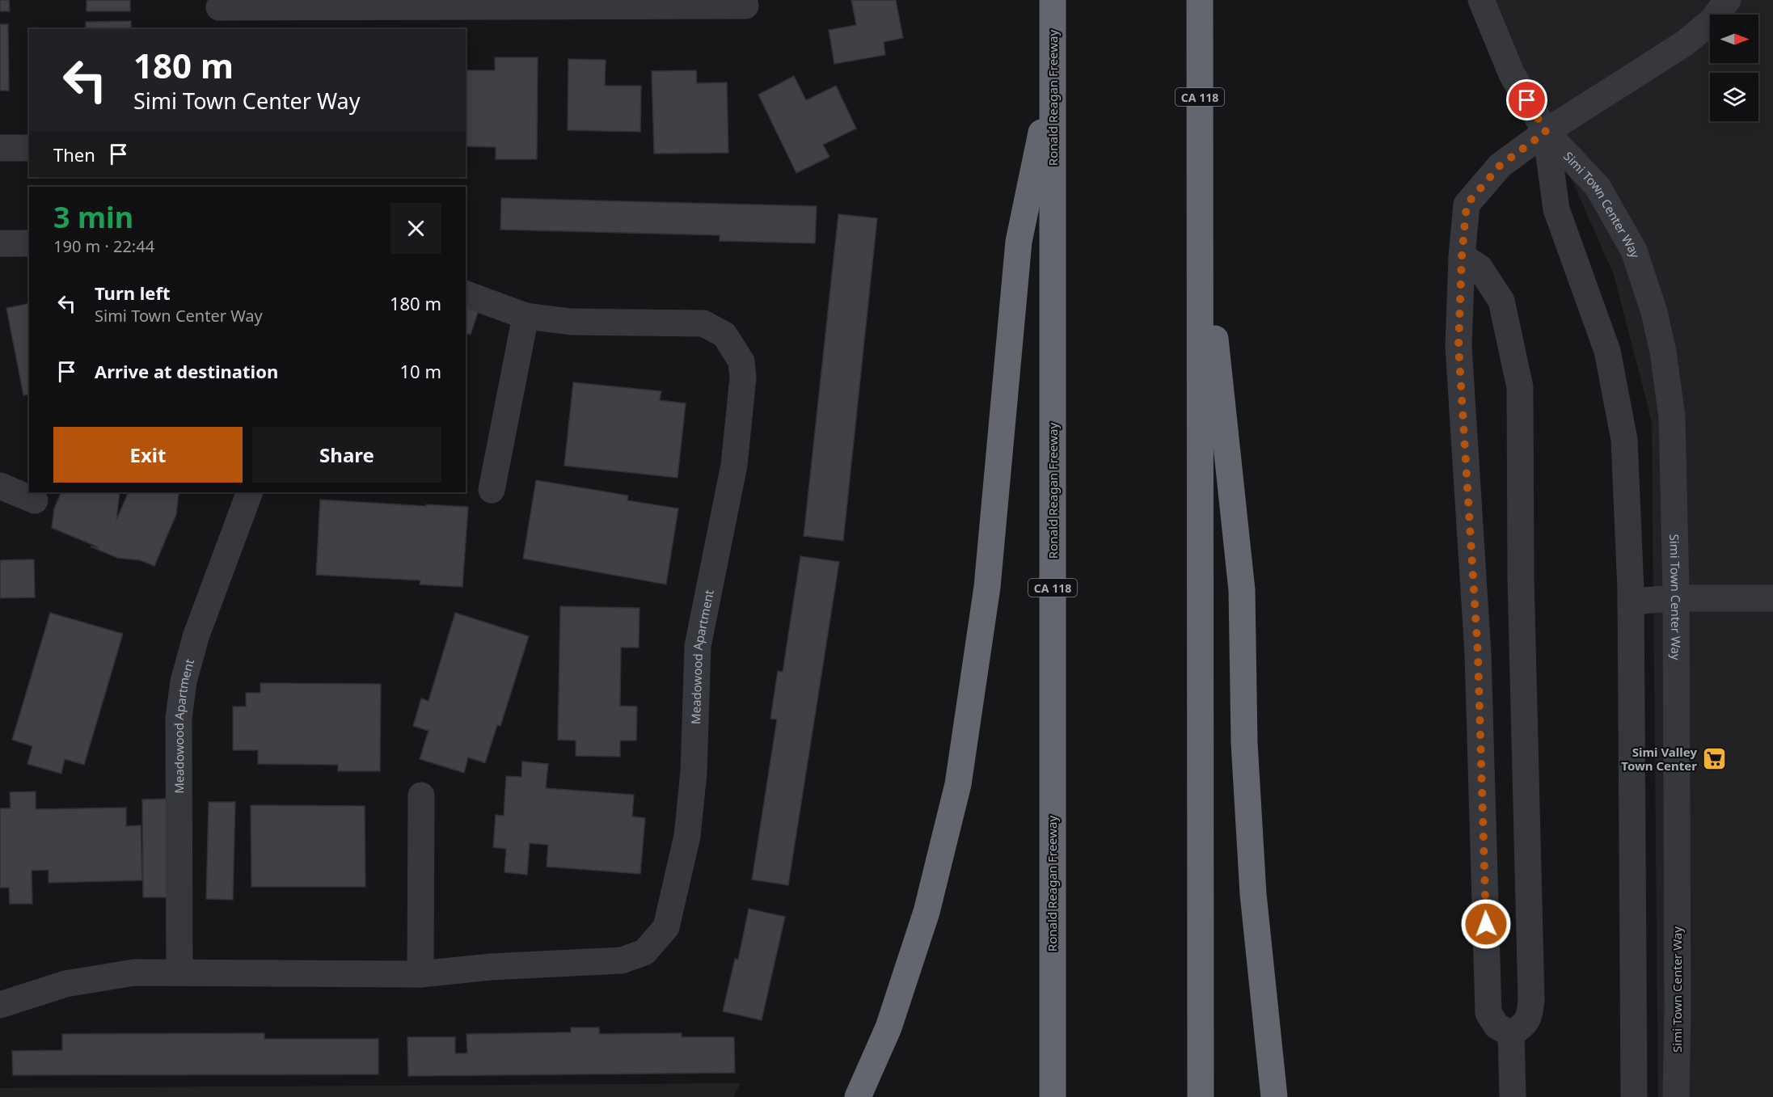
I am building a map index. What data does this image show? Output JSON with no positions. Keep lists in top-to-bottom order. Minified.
{"streets":{"highway":["CA 118","Ronald Reagan Freeway"],"street":["Simi Town Center Way","Meadowood Apartment"]},"places":{"supermarket":["Simi Valley Town Center"]},"north":"right","page":{"turn":["180 m","Simi Town Center Way"],"then":"Then","heading":["3 min","190 m · 22:44"],"list":[{"name":"Turn left","note":"Simi Town Center Way","value":"180 m"},{"name":"Arrive at destination","value":"10 m"}],"buttons":["Exit","Share"]}}
